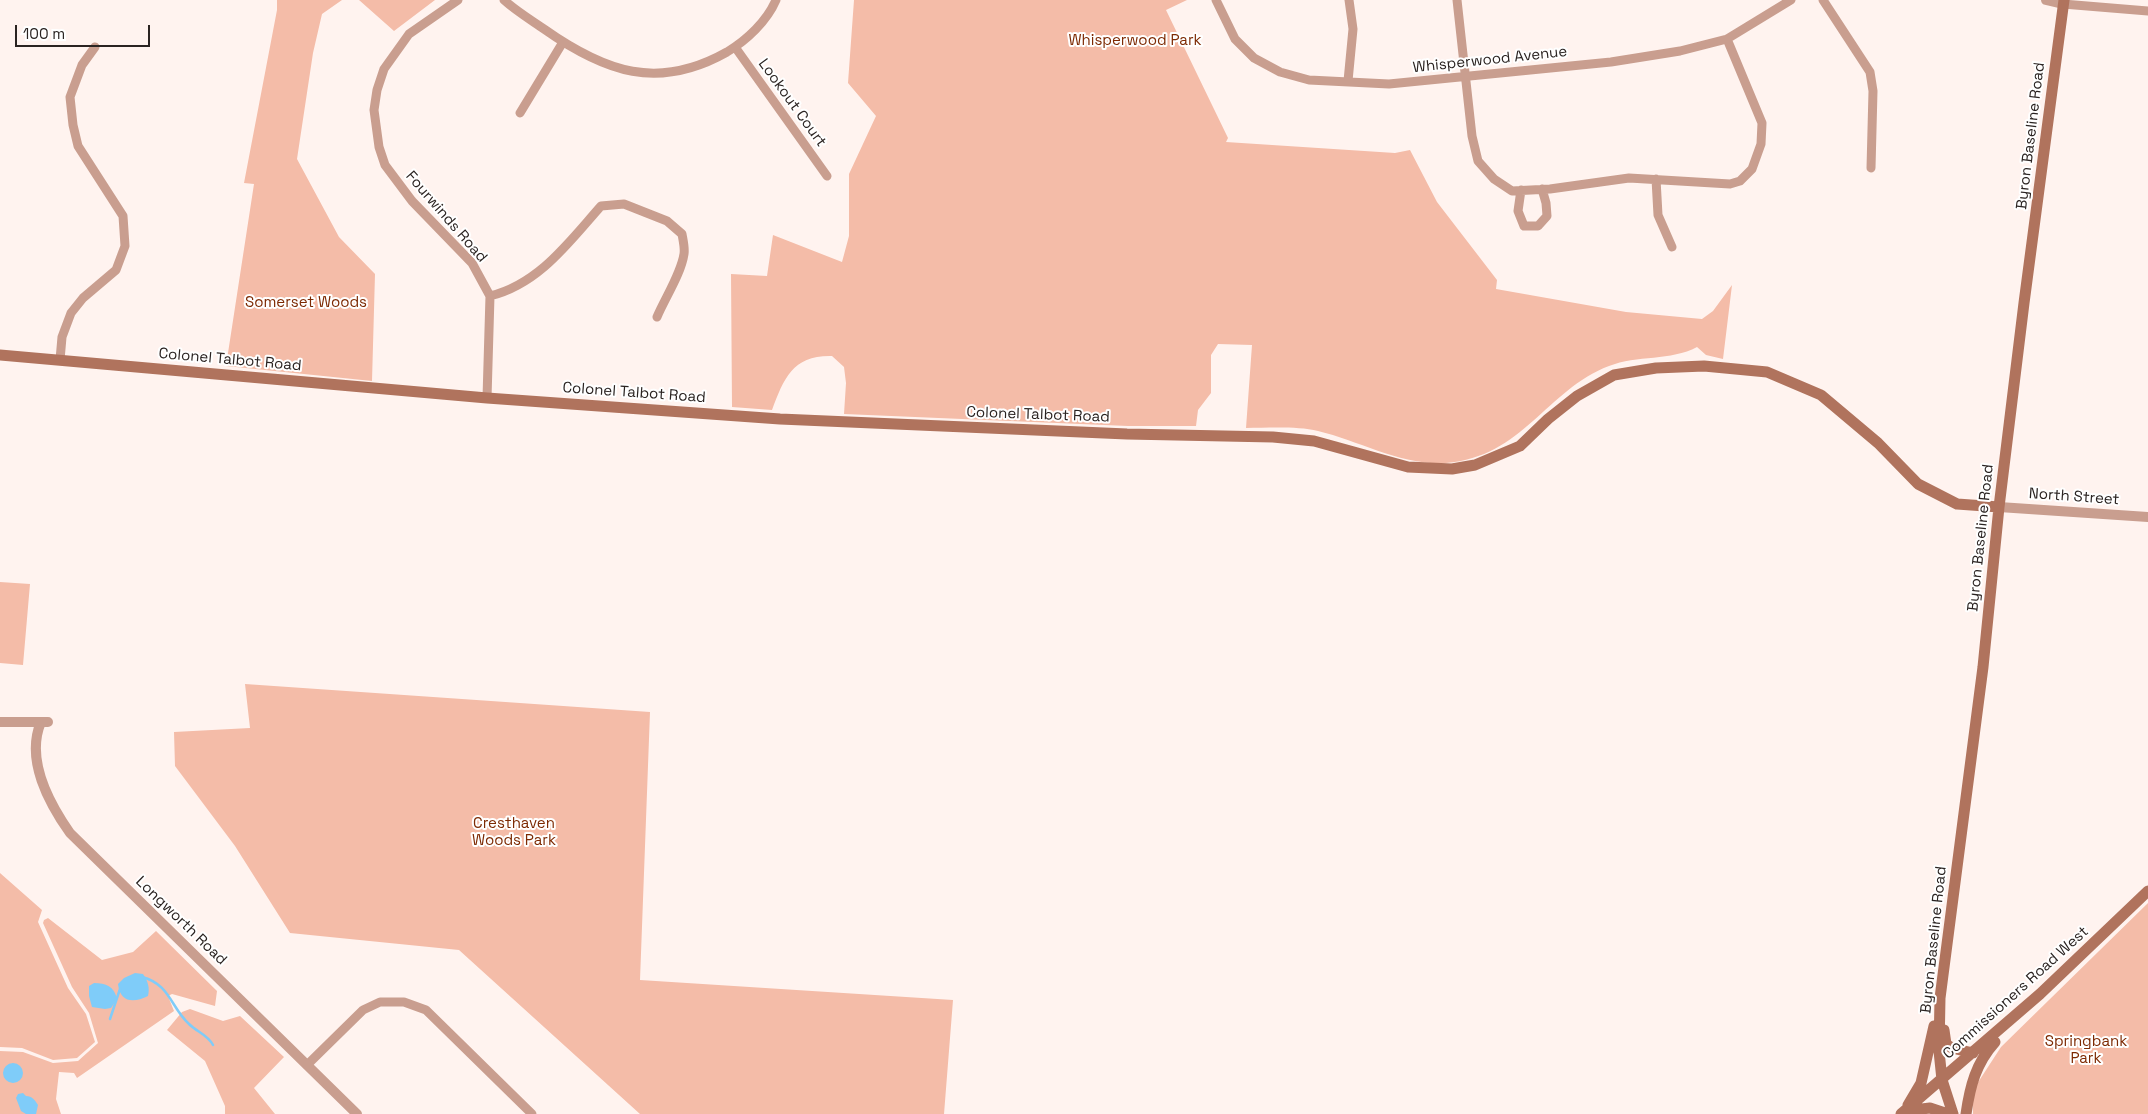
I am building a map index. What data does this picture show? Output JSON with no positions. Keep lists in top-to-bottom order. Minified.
{"streets":{"main road":["Byron Baseline Road","Colonel Talbot Road","Commissioners Road West"],"street":["Whisperwood Avenue","Lookout Court","Fourwinds Road","North Street","Longworth Road"]},"crossings":[["Byron Baseline Road","Colonel Talbot Road"],["Byron Baseline Road","North Street"],["Byron Baseline Road","Commissioners Road West"],["Colonel Talbot Road","North Street"]],"parks":["Whisperwood Park","Somerset Woods","Cresthaven Woods Park","Springbank Park"],"scale_bar":"100 m"}
